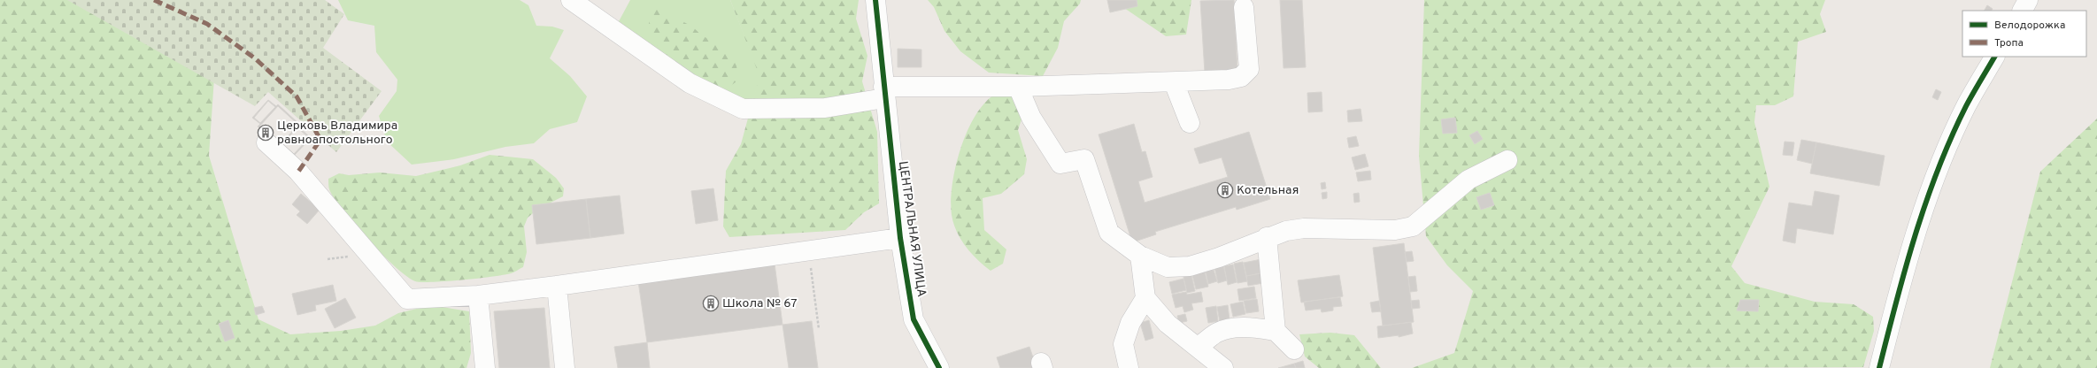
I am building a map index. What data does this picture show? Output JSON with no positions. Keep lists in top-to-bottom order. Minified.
{"streets":{"street":["ЦЕНТРАЛЬНАЯ УЛИЦА"]},"places":{"building":["Церковь Владимира равноапостольного","Котельная","Школа № 67"]},"legend":["Велодорожка","Тропа"]}
